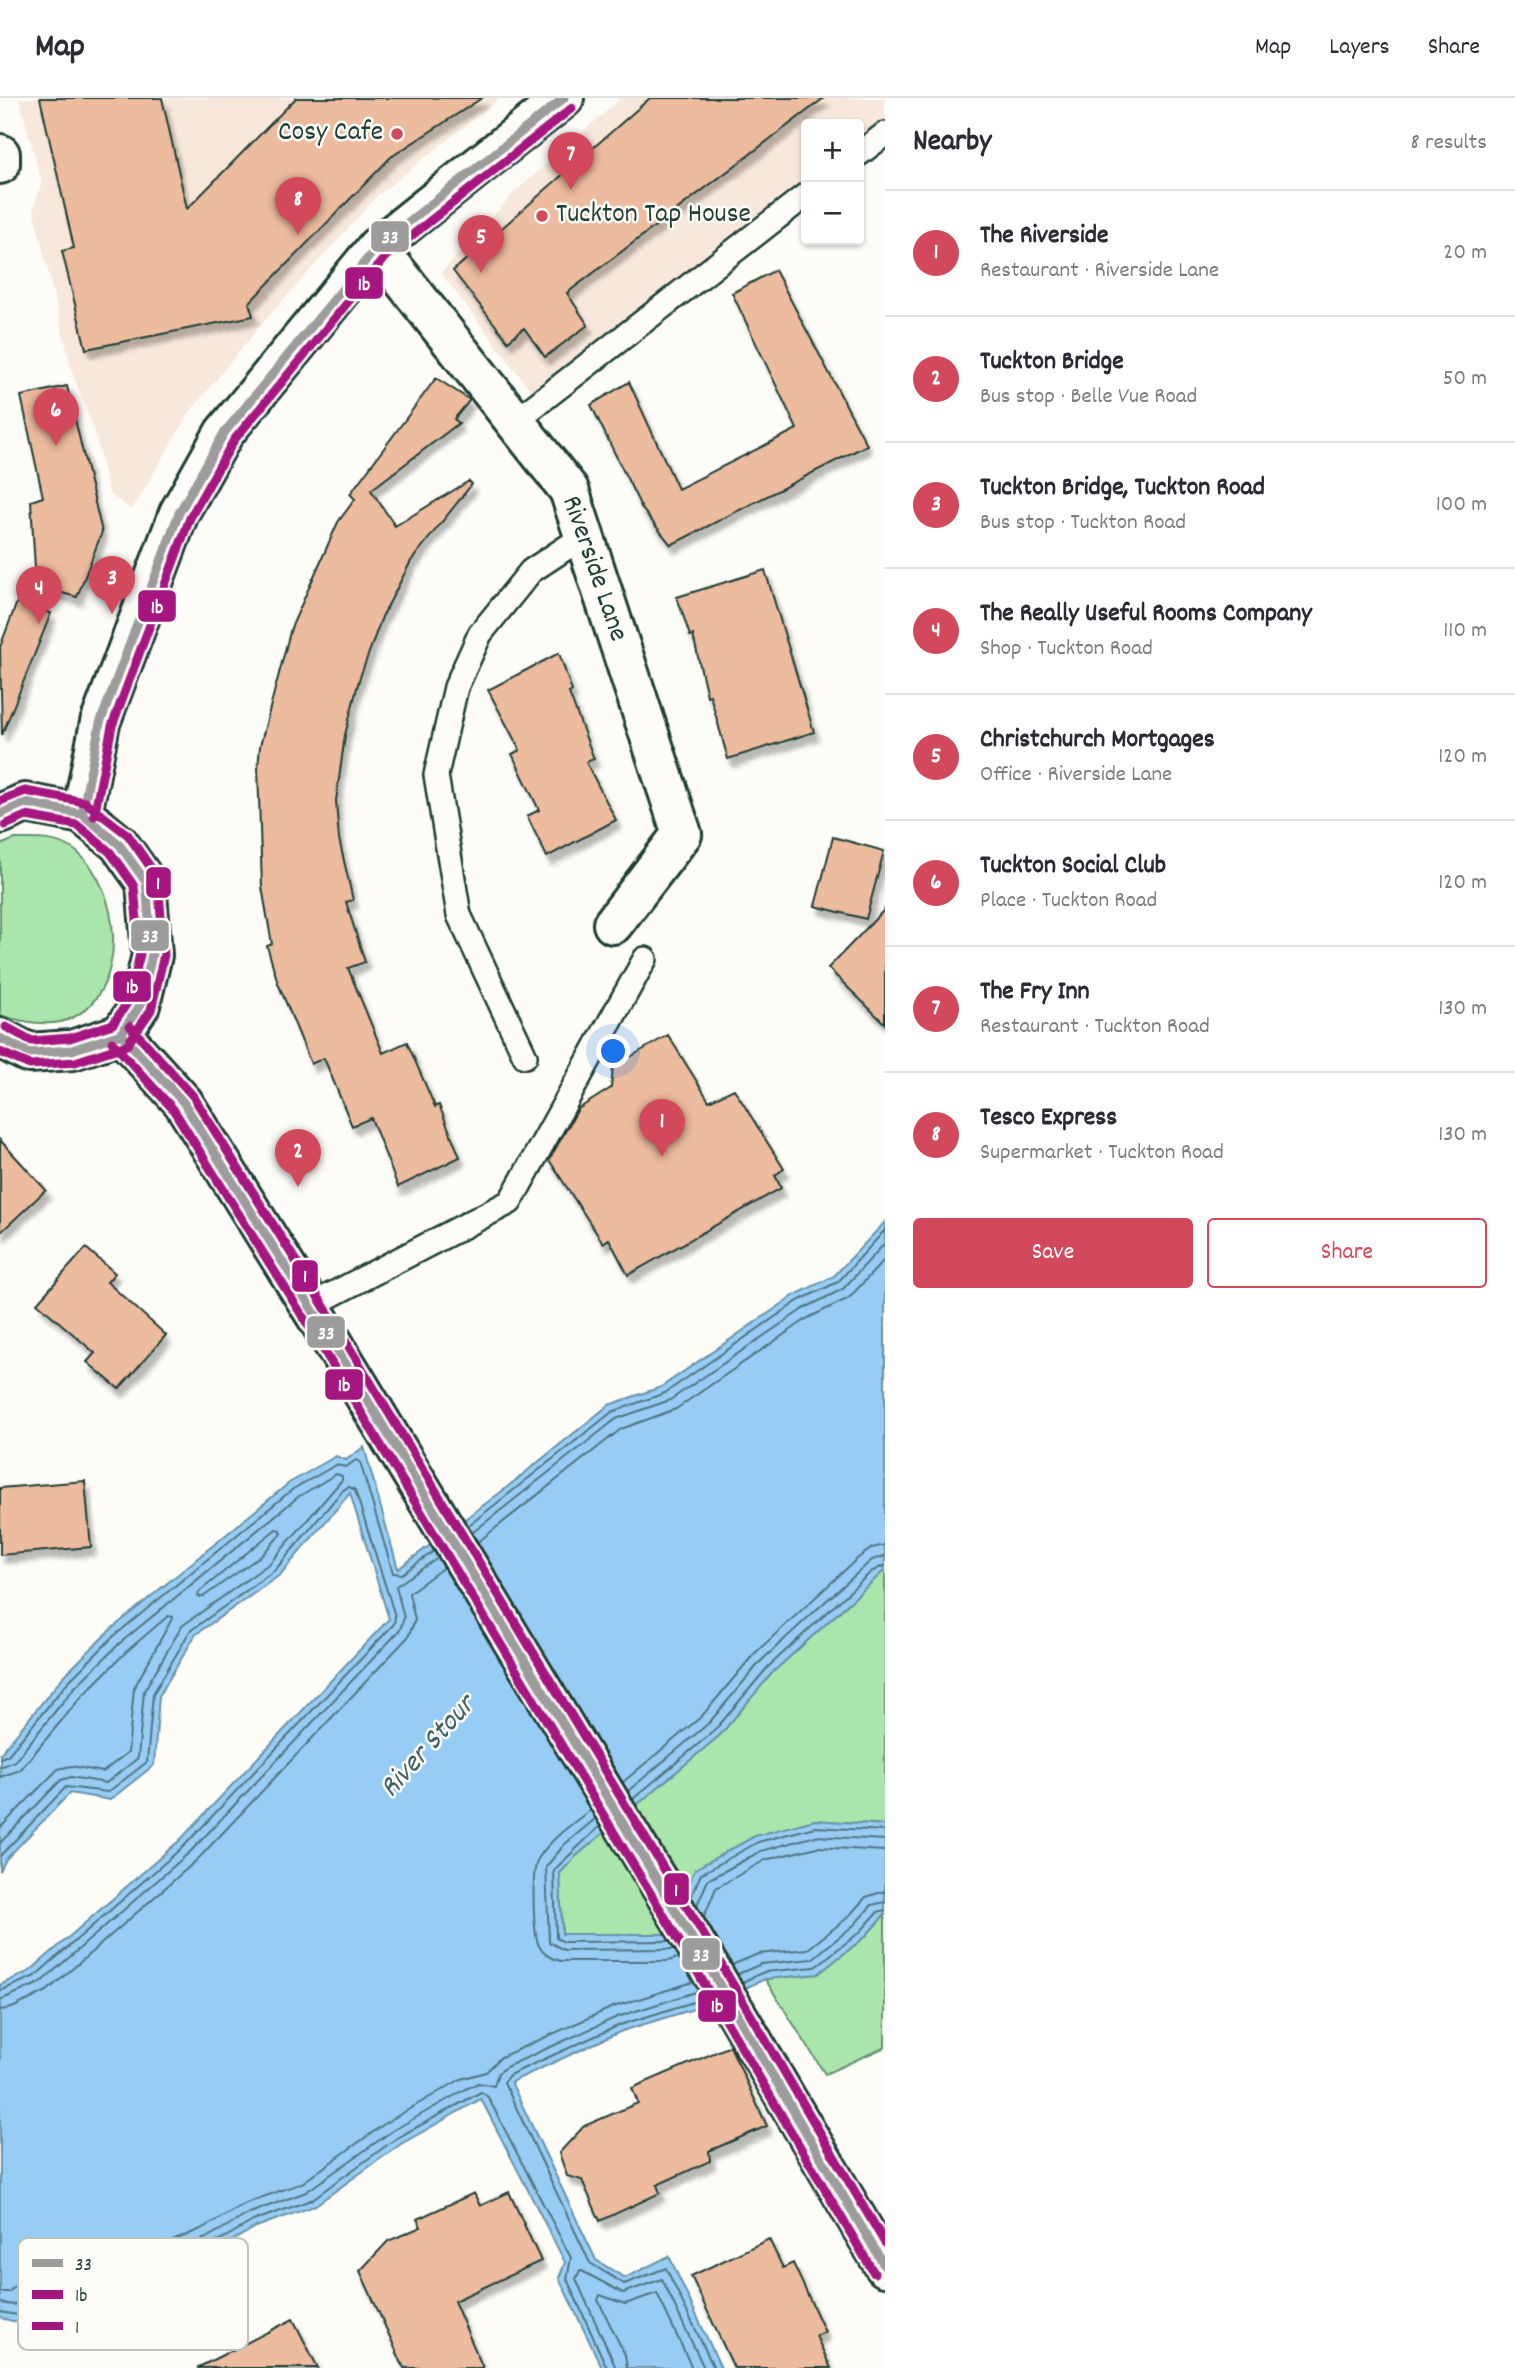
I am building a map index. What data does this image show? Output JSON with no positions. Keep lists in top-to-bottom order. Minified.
{"streets":{"main road":["Riverside Lane"]},"water":["River Stour"],"places":["Cosy Cafe","Tuckton Tap House"],"lines":["transit line 33","transit line 1b","transit line 1"],"legend":["33","1b","1"],"page":{"header":"Map","nav":["Map","Layers","Share"],"heading":["Nearby","8 results"],"map_buttons":["+","−"],"pins":["7","8","5","6","3","4","1","2"],"list":[{"mark":"1","name":"The Riverside","note":"Restaurant · Riverside Lane","value":"20 m"},{"mark":"2","name":"Tuckton Bridge","note":"Bus stop · Belle Vue Road","value":"50 m"},{"mark":"3","name":"Tuckton Bridge, Tuckton Road","note":"Bus stop · Tuckton Road","value":"100 m"},{"mark":"4","name":"The Really Useful Rooms Company","note":"Shop · Tuckton Road","value":"110 m"},{"mark":"5","name":"Christchurch Mortgages","note":"Office · Riverside Lane","value":"120 m"},{"mark":"6","name":"Tuckton Social Club","note":"Place · Tuckton Road","value":"120 m"},{"mark":"7","name":"The Fry Inn","note":"Restaurant · Tuckton Road","value":"130 m"},{"mark":"8","name":"Tesco Express","note":"Supermarket · Tuckton Road","value":"130 m"}],"buttons":["Save","Share"]}}
